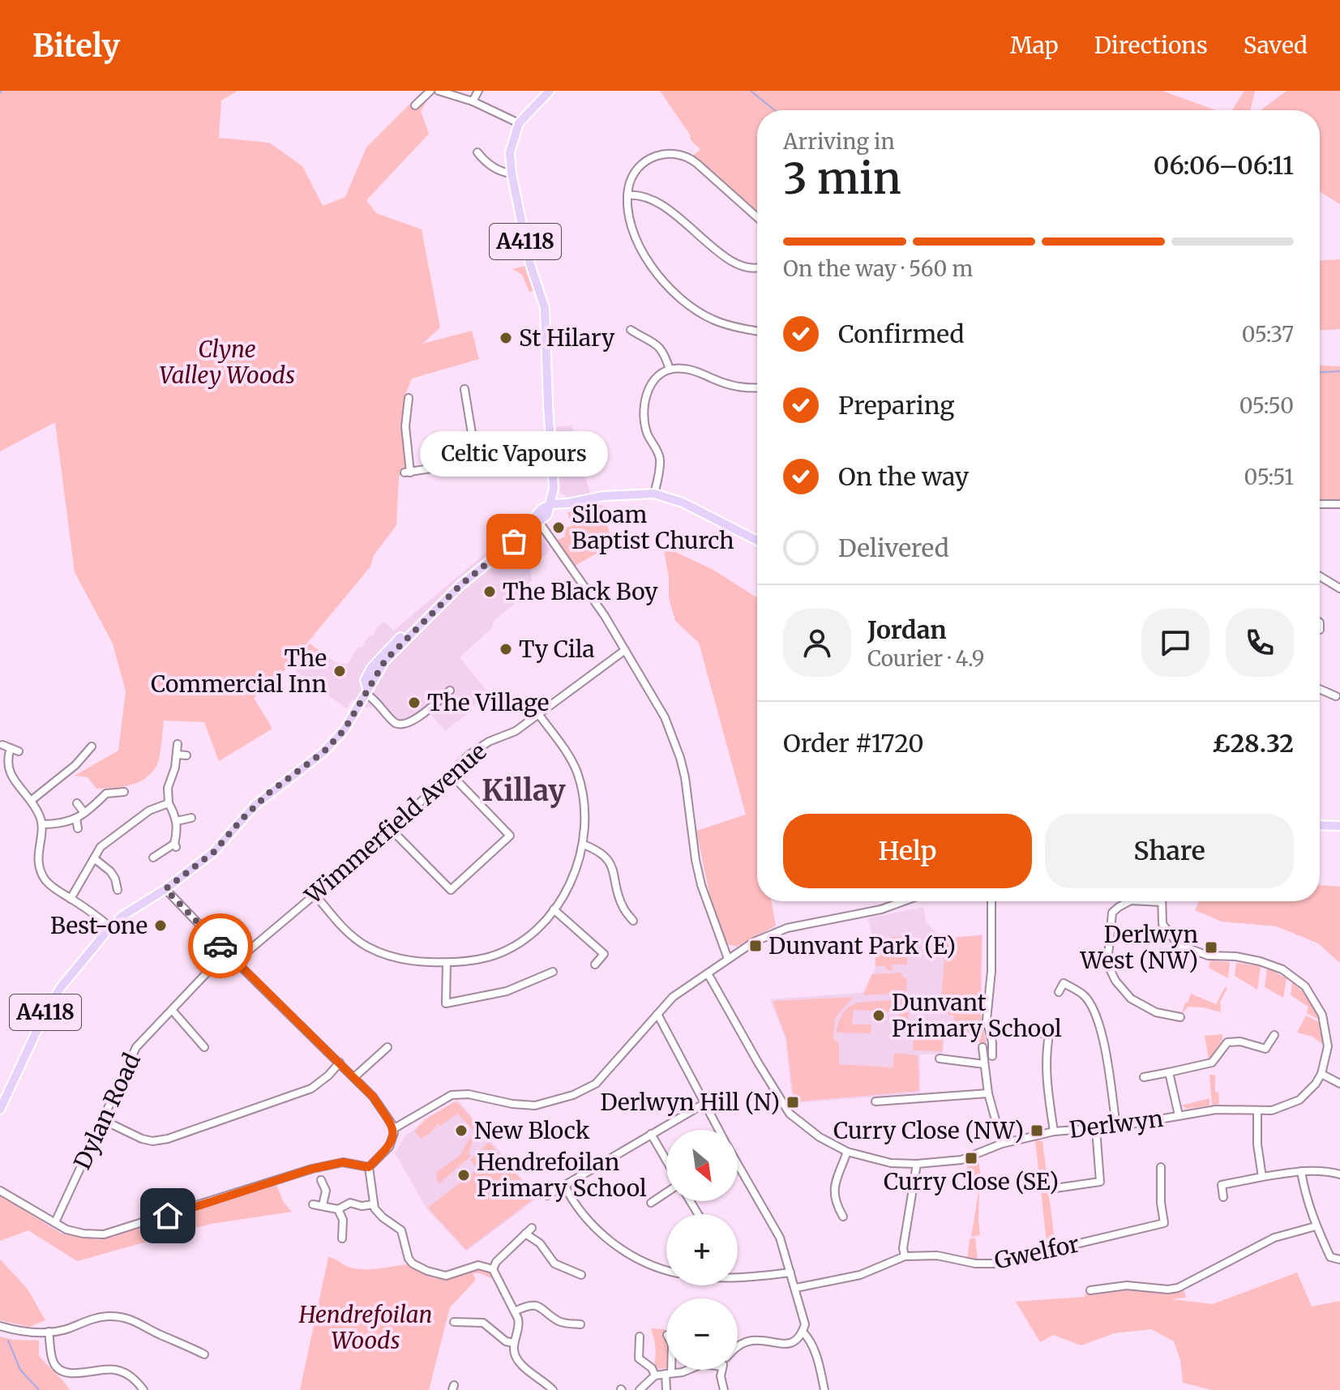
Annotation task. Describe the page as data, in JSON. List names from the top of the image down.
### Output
{
  "streets": {
    "main road": ["A4118"],
    "street": [
      "Wimmerfield Avenue",
      "Dylan Road",
      "Derlwyn",
      "Gwelfor"
    ]
  },
  "districts": ["Killay"],
  "parks": ["Clyne Valley Woods", "Hendrefoilan Woods"],
  "places": {
    "other": [
      "St Hilary",
      "Siloam Baptist Church",
      "Celtic Vapours",
      "The Black Boy",
      "Ty Cila",
      "The Commercial Inn",
      "The Village",
      "Best-one",
      "Dunvant Primary School",
      "New Block",
      "Hendrefoilan Primary School"
    ],
    "transit": [
      "Dunvant Park (E)",
      "Derlwyn West (NW)",
      "Derlwyn Hill (N)",
      "Curry Close (NW)",
      "Curry Close (SE)"
    ]
  },
  "north": "bottom right",
  "page": {
    "header": "Bitely",
    "nav": ["Map", "Directions", "Saved"],
    "heading": ["3 min", "Arriving in", "06:06–06:11"],
    "panel": [
      "Jordan",
      "Courier · 4.9",
      "Order #1720",
      "£28.32"
    ],
    "bar": "On the way · 560 m",
    "list": [
      ["Confirmed", "05:37"],
      ["Preparing", "05:50"],
      ["On the way", "05:51"],
      "Delivered"
    ],
    "bubble": "Celtic Vapours",
    "buttons": ["Help", "Share"],
    "map_buttons": ["+", "−"]
  }
}
